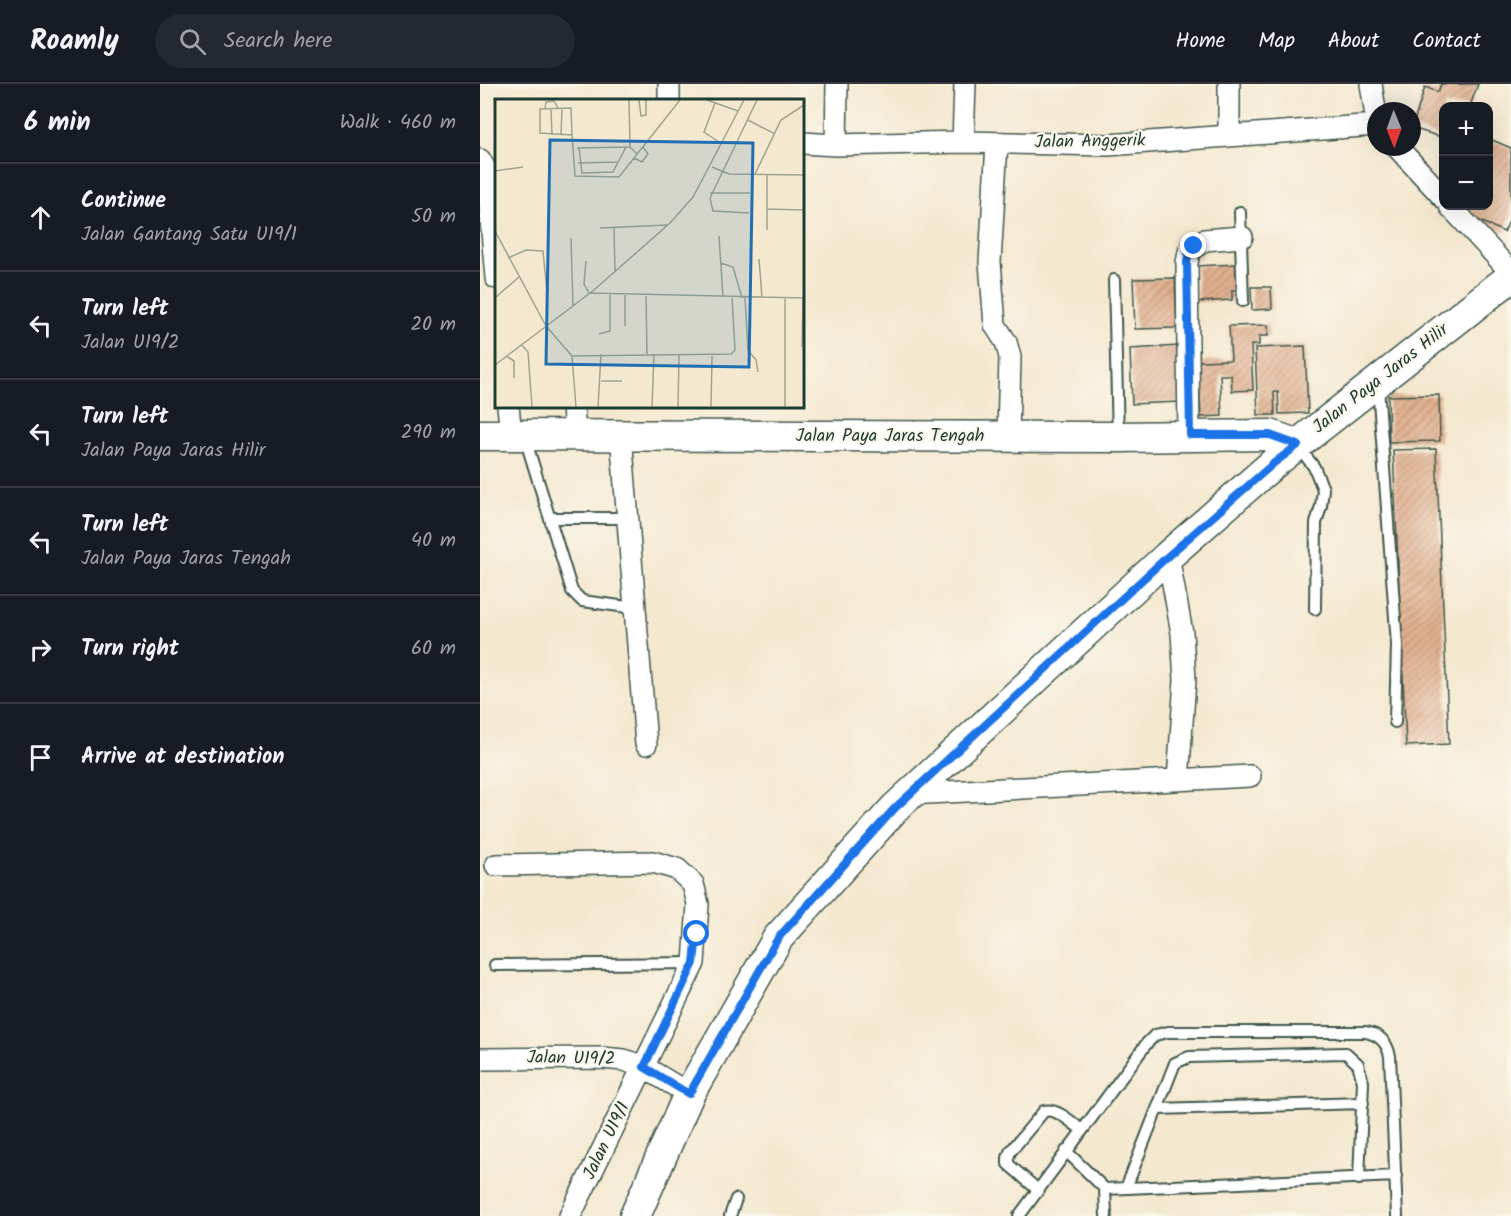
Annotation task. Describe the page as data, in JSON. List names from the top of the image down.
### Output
{
  "streets": {
    "street": [
      "Jalan Anggerik",
      "Jalan Paya Jaras Hilir",
      "Jalan Paya Jaras Tengah",
      "Jalan U19/2",
      "Jalan U19/1"
    ]
  },
  "crossings": [
    ["Jalan Paya Jaras Hilir", "Jalan Paya Jaras Tengah"],
    ["Jalan Paya Jaras Hilir", "Jalan U19/2"],
    ["Jalan U19/2", "Jalan U19/1"]
  ],
  "north": "bottom",
  "page": {
    "header": "Roamly",
    "search": "Search here",
    "nav": [
      "Home",
      "Map",
      "About",
      "Contact"
    ],
    "heading": ["6 min", "Walk · 460 m"],
    "map_buttons": ["+", "−"],
    "list": [
      ["Continue", "Jalan Gantang Satu U19/1", "50 m"],
      ["Turn left", "Jalan U19/2", "20 m"],
      ["Turn left", "Jalan Paya Jaras Hilir", "290 m"],
      ["Turn left", "Jalan Paya Jaras Tengah", "40 m"],
      ["Turn right", "60 m"],
      "Arrive at destination"
    ]
  }
}
